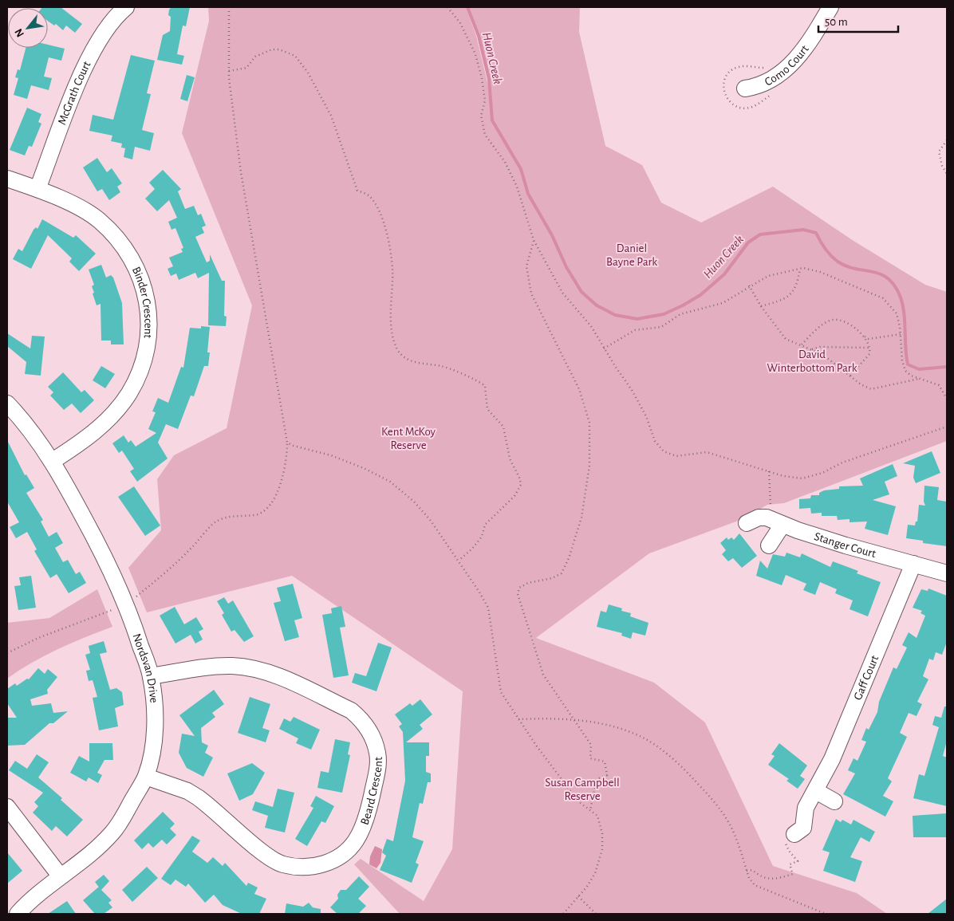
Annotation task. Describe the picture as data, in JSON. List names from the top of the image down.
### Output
{
  "streets": {
    "street": [
      "Como Court",
      "McGrath Court",
      "Binder Crescent",
      "Stanger Court",
      "Nordsvan Drive",
      "Gaff Court",
      "Beard Crescent"
    ]
  },
  "crossings": [
    ["McGrath Court", "Binder Crescent"],
    ["Binder Crescent", "Nordsvan Drive"],
    ["Stanger Court", "Gaff Court"],
    ["Nordsvan Drive", "Beard Crescent"]
  ],
  "water": ["Huon Creek"],
  "parks": [
    "Daniel Bayne Park",
    "David Winterbottom Park",
    "Kent McKoy Reserve",
    "Susan Campbell Reserve"
  ],
  "scale_bar": "50 m",
  "north": "bottom left"
}
